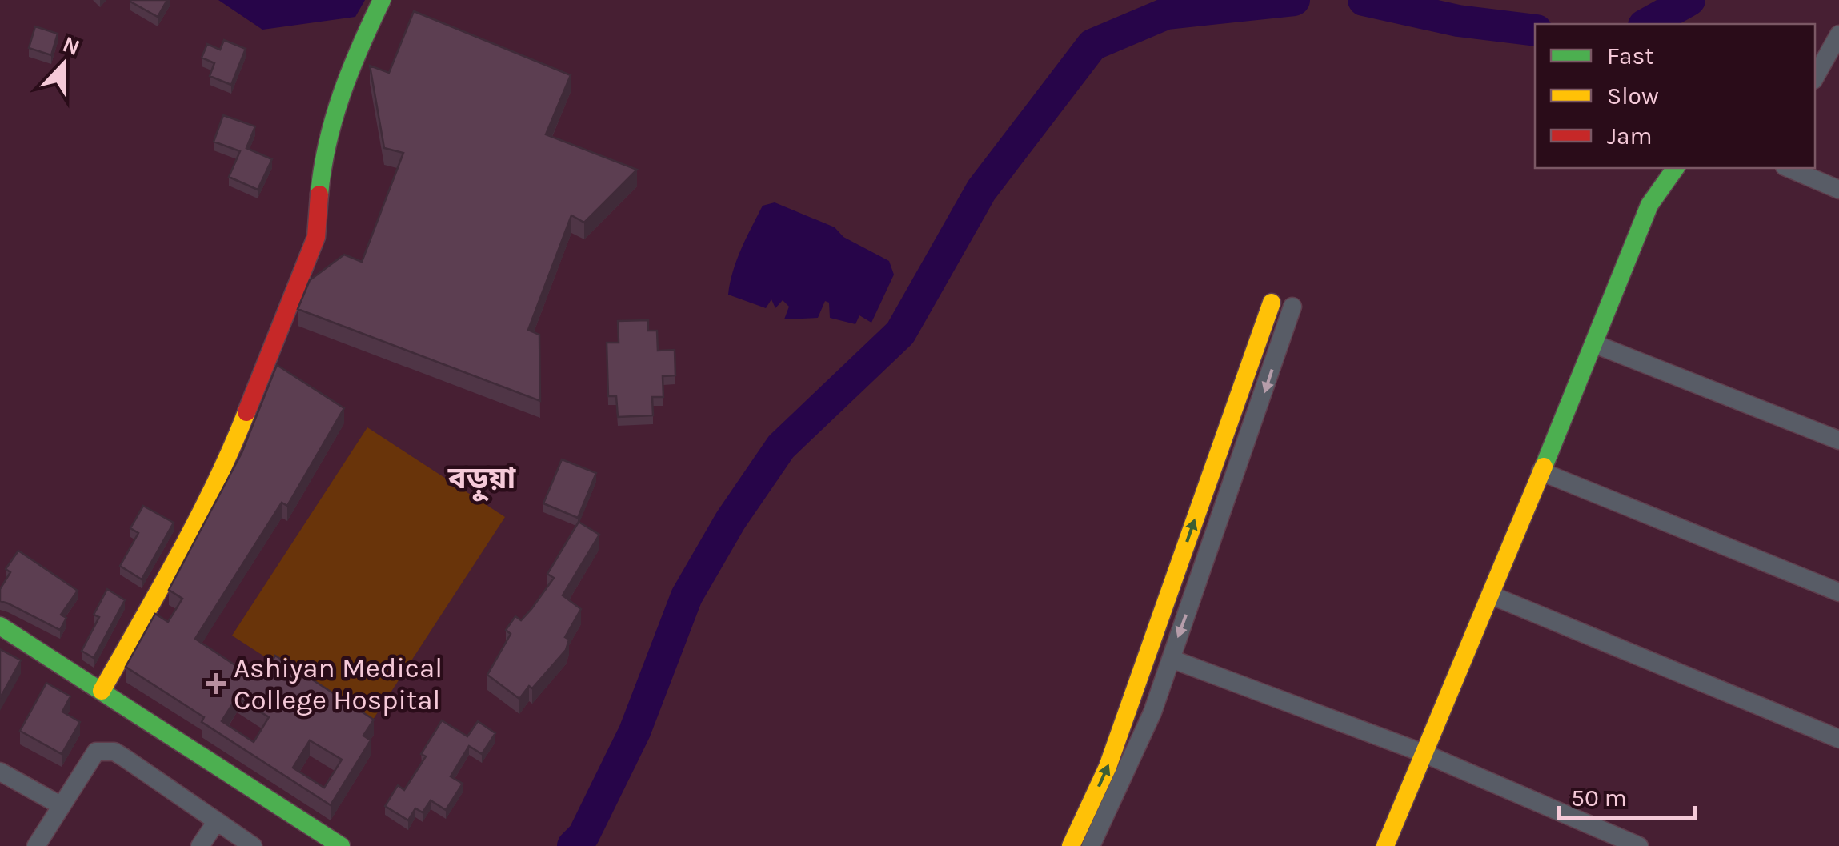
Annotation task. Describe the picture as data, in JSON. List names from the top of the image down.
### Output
{
  "districts": ["বড়ুয়া"],
  "places": {
    "health": ["Ashiyan Medical College Hospital"]
  },
  "legend": ["Fast", "Slow", "Jam"],
  "scale_bar": "50 m",
  "north": "top"
}
